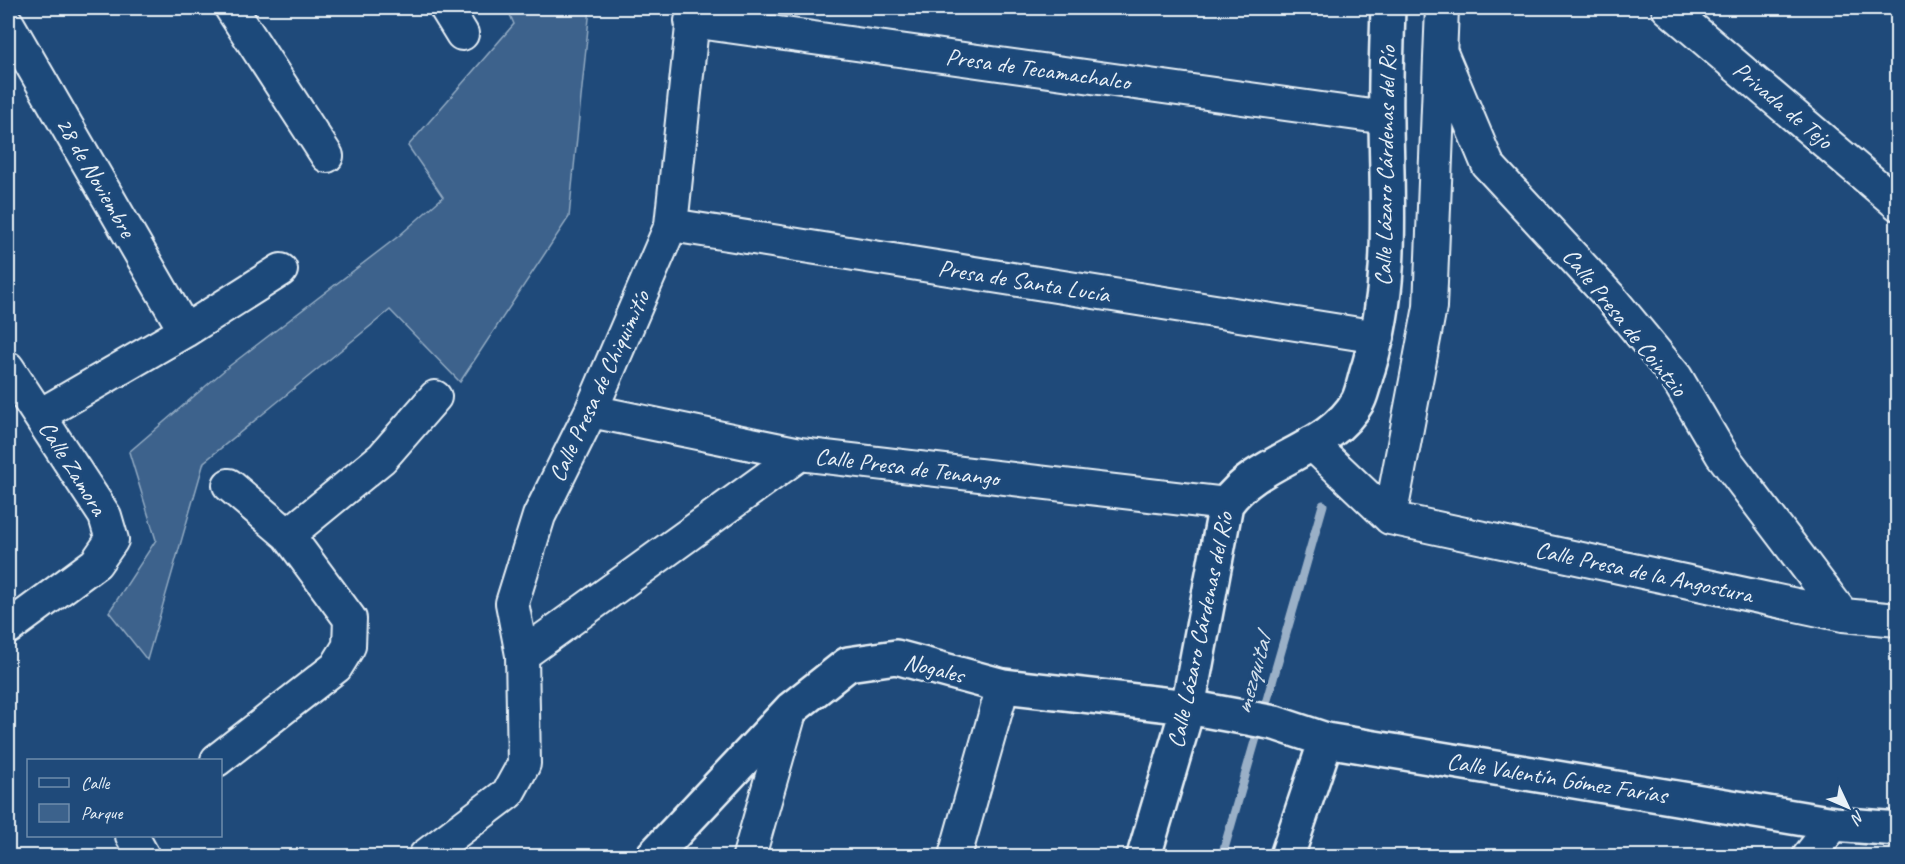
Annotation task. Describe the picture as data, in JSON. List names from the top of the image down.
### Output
{
  "streets": {
    "street": [
      "Presa de Tecamachalco",
      "Privada de Tejo",
      "Calle Lázaro Cárdenas del Río",
      "28 de Noviembre",
      "Presa de Santa Lucía",
      "Calle Presa de Cointzio",
      "Calle Presa de Chiquimitío",
      "Calle Presa de Tenango",
      "Calle Zamora",
      "Calle Presa de la Angostura",
      "Nogales",
      "Calle Valentín Gómez Farías"
    ]
  },
  "crossings": [
    ["Presa de Tecamachalco", "Calle Lázaro Cárdenas del Río"],
    ["Presa de Tecamachalco", "Calle Presa de Chiquimitío"],
    ["Calle Lázaro Cárdenas del Río", "Presa de Santa Lucía"],
    ["Calle Lázaro Cárdenas del Río", "Calle Presa de Tenango"],
    ["Calle Lázaro Cárdenas del Río", "Nogales"],
    ["Calle Lázaro Cárdenas del Río", "Calle Valentín Gómez Farías"],
    ["Presa de Santa Lucía", "Calle Presa de Chiquimitío"],
    ["Calle Presa de Cointzio", "Calle Presa de la Angostura"],
    ["Calle Presa de Chiquimitío", "Calle Presa de Tenango"],
    ["Nogales", "Calle Valentín Gómez Farías"]
  ],
  "water": ["mezquital"],
  "legend": ["Calle", "Parque"],
  "north": "bottom right"
}
